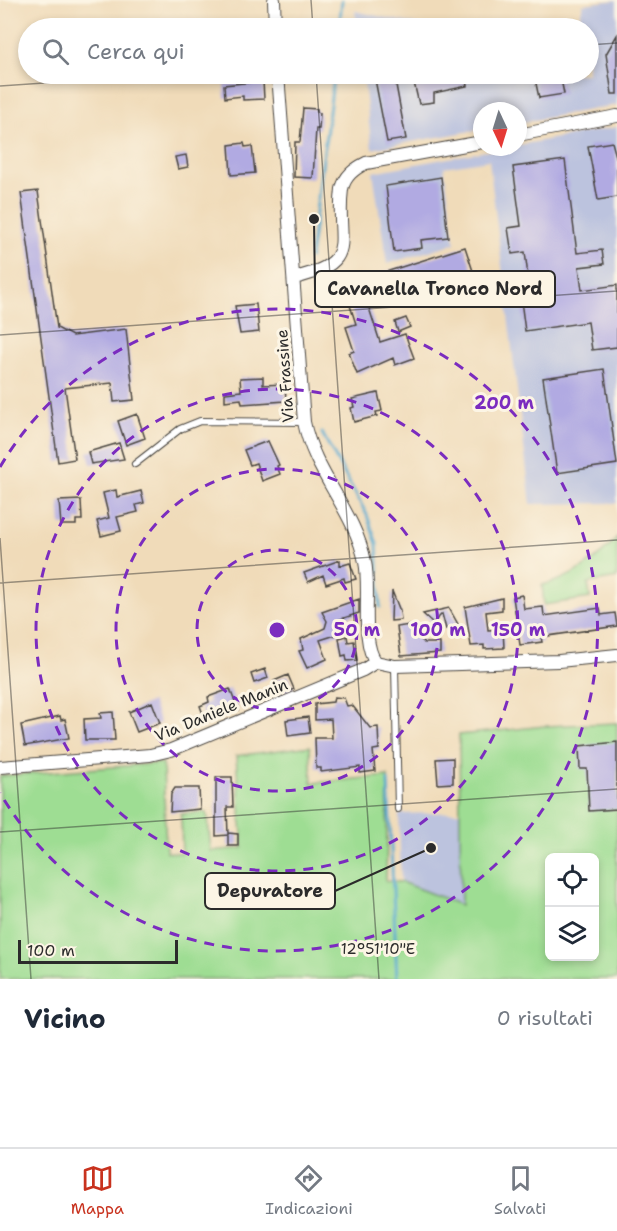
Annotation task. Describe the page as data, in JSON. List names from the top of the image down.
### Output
{
  "streets": {
    "street": ["Via Frassine", "Via Daniele Manin"]
  },
  "crossings": [
    ["Via Frassine", "Via Daniele Manin"]
  ],
  "places": ["Cavanella Tronco Nord", "Depuratore"],
  "scale_bar": "100 m",
  "north": "bottom",
  "page": {
    "search": "Cerca qui",
    "scale": "100 m",
    "heading": ["Vicino", "0 risultati"],
    "nav": ["Mappa", "Indicazioni", "Salvati"]
  },
  "coordinates": ["12°51'10\"E"],
  "rings": [
    "200 m",
    "50 m",
    "100 m",
    "150 m"
  ]
}
